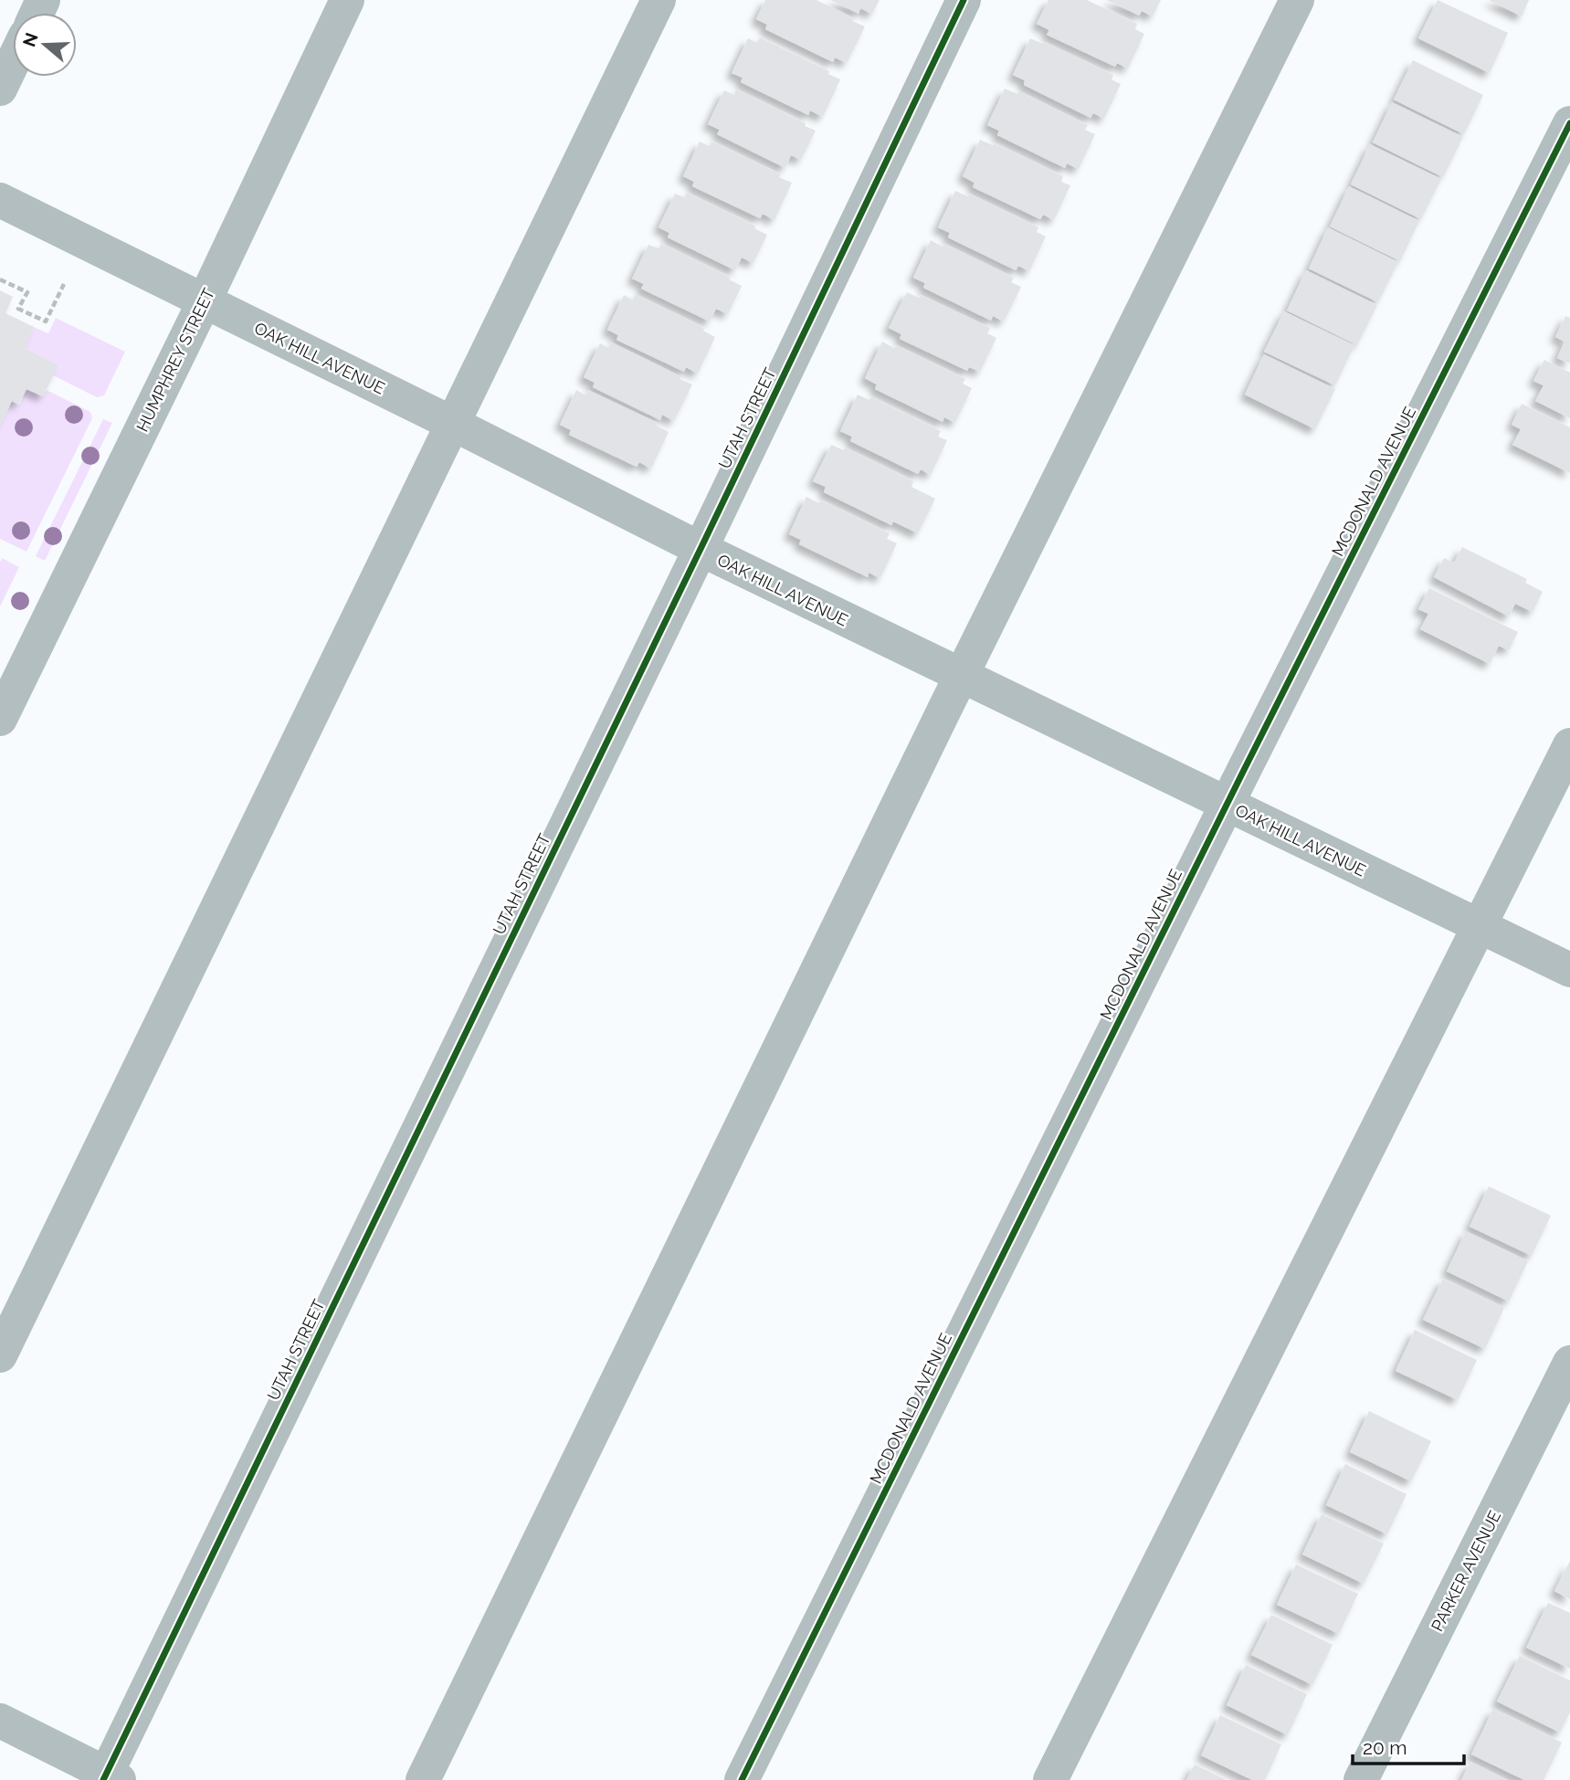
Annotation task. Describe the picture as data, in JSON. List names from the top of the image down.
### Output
{
  "streets": {
    "street": [
      "OAK HILL AVENUE",
      "HUMPHREY STREET",
      "UTAH STREET",
      "MCDONALD AVENUE",
      "PARKER AVENUE"
    ]
  },
  "crossings": [
    ["OAK HILL AVENUE", "HUMPHREY STREET"],
    ["OAK HILL AVENUE", "UTAH STREET"],
    ["OAK HILL AVENUE", "MCDONALD AVENUE"]
  ],
  "scale_bar": "20 m",
  "north": "left"
}
